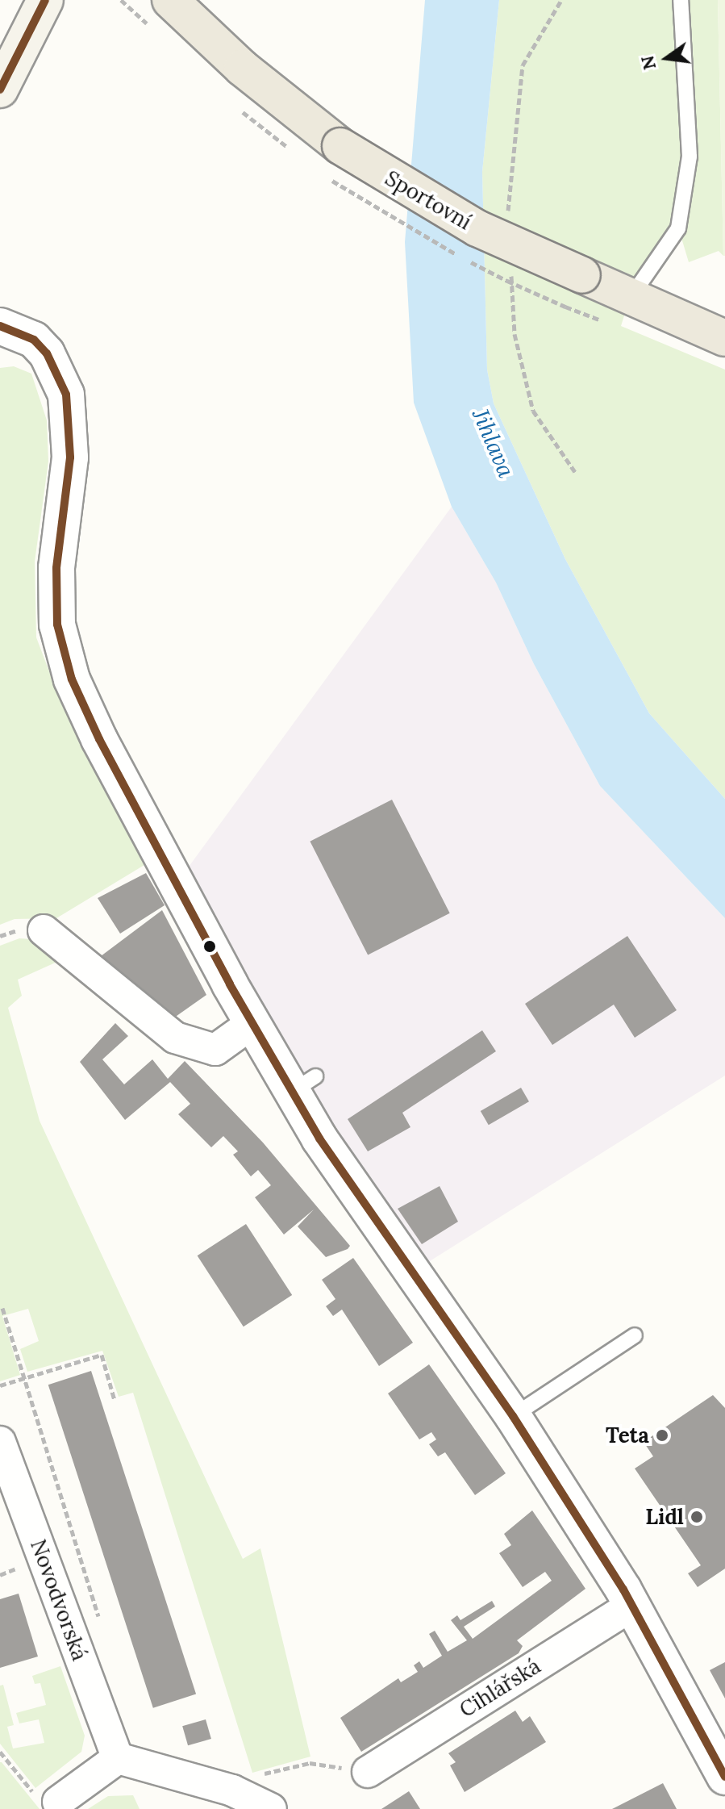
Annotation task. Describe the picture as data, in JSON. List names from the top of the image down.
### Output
{
  "streets": {
    "main road": ["Sportovní"],
    "street": ["Novodvorská", "Cihlářská"]
  },
  "water": ["Jihlava"],
  "places": ["Teta", "Lidl"],
  "north": "left"
}
